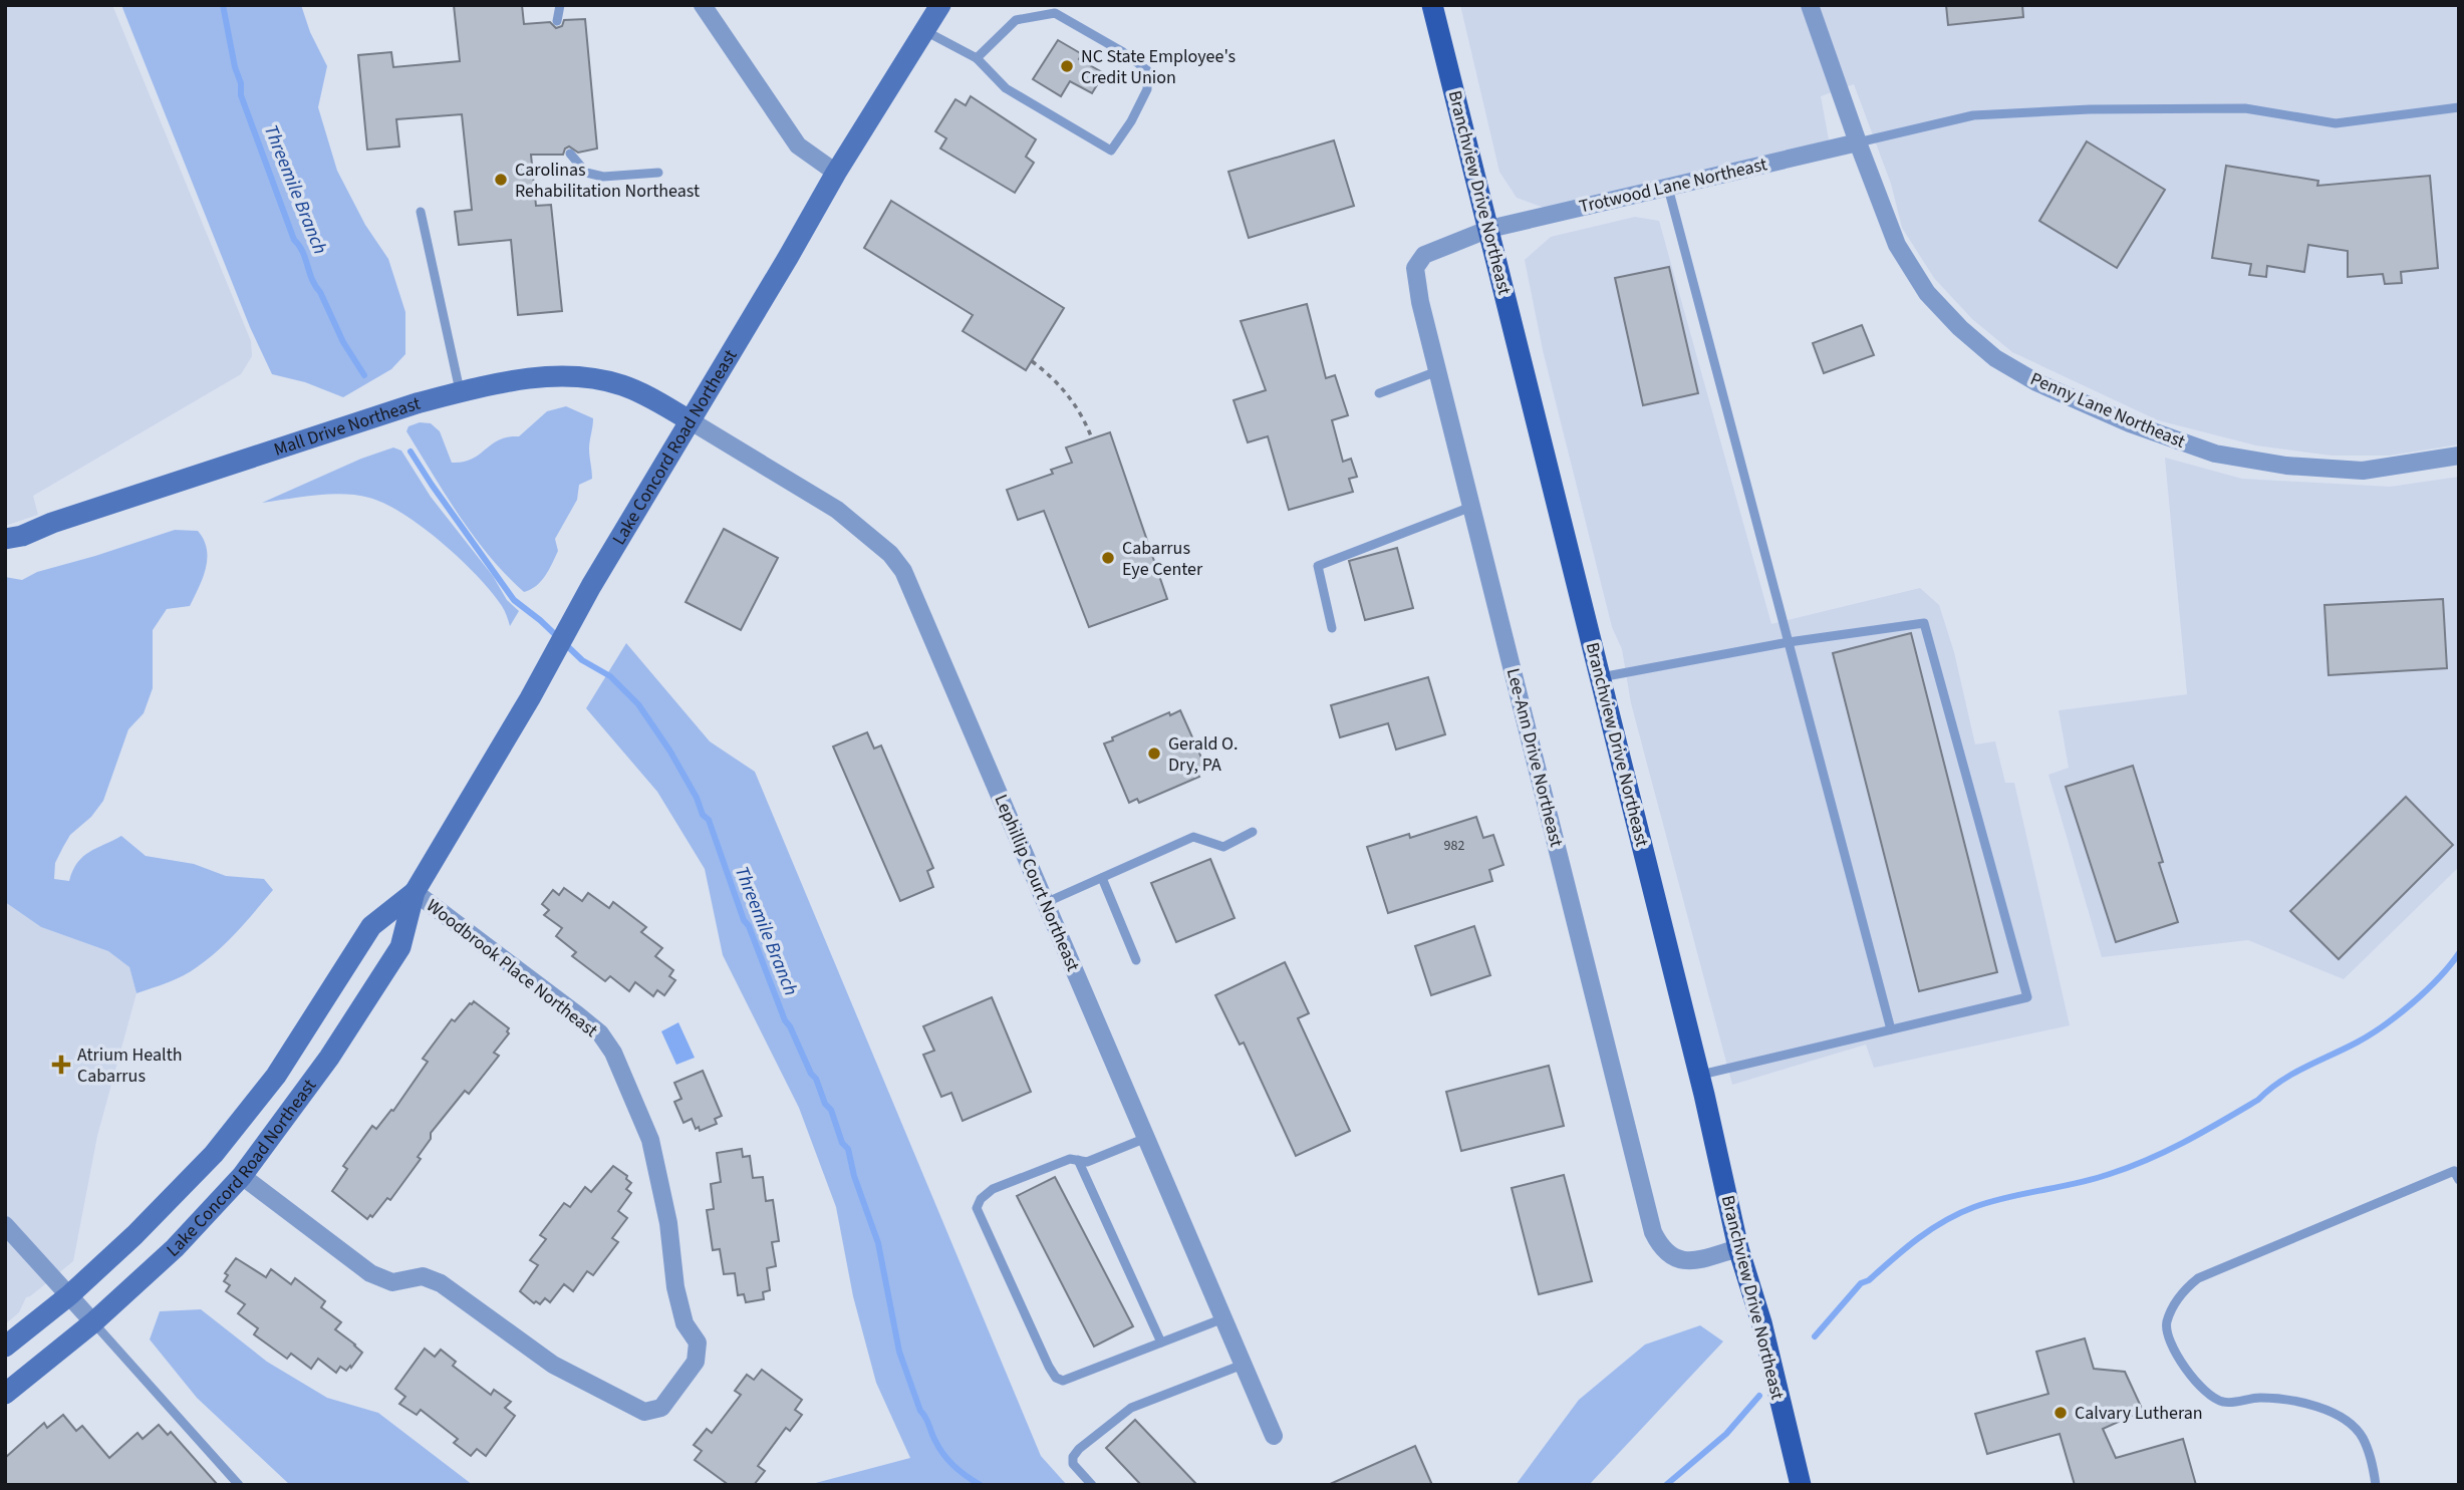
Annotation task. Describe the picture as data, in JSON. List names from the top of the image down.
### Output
{
  "streets": {
    "main road": ["Branchview Drive Northeast", "Mall Drive Northeast", "Lake Concord Road Northeast"],
    "street": [
      "Trotwood Lane Northeast",
      "Penny Lane Northeast",
      "Lee-Ann Drive Northeast",
      "Lephillip Court Northeast",
      "Woodbrook Place Northeast"
    ]
  },
  "crossings": [
    ["Trotwood Lane Northeast", "Branchview Drive Northeast"],
    ["Trotwood Lane Northeast", "Penny Lane Northeast"],
    ["Trotwood Lane Northeast", "Lee-Ann Drive Northeast"],
    ["Branchview Drive Northeast", "Lee-Ann Drive Northeast"],
    ["Mall Drive Northeast", "Lake Concord Road Northeast"],
    ["Mall Drive Northeast", "Lephillip Court Northeast"],
    ["Lake Concord Road Northeast", "Lephillip Court Northeast"],
    ["Lake Concord Road Northeast", "Woodbrook Place Northeast"]
  ],
  "water": ["Threemile Branch"],
  "places": {
    "other": [
      "NC State Employee's Credit Union",
      "Carolinas Rehabilitation Northeast",
      "Cabarrus Eye Center",
      "Gerald O. Dry, PA",
      "Calvary Lutheran"
    ],
    "health": ["Atrium Health Cabarrus"]
  },
  "house_numbers": ["982"]
}
